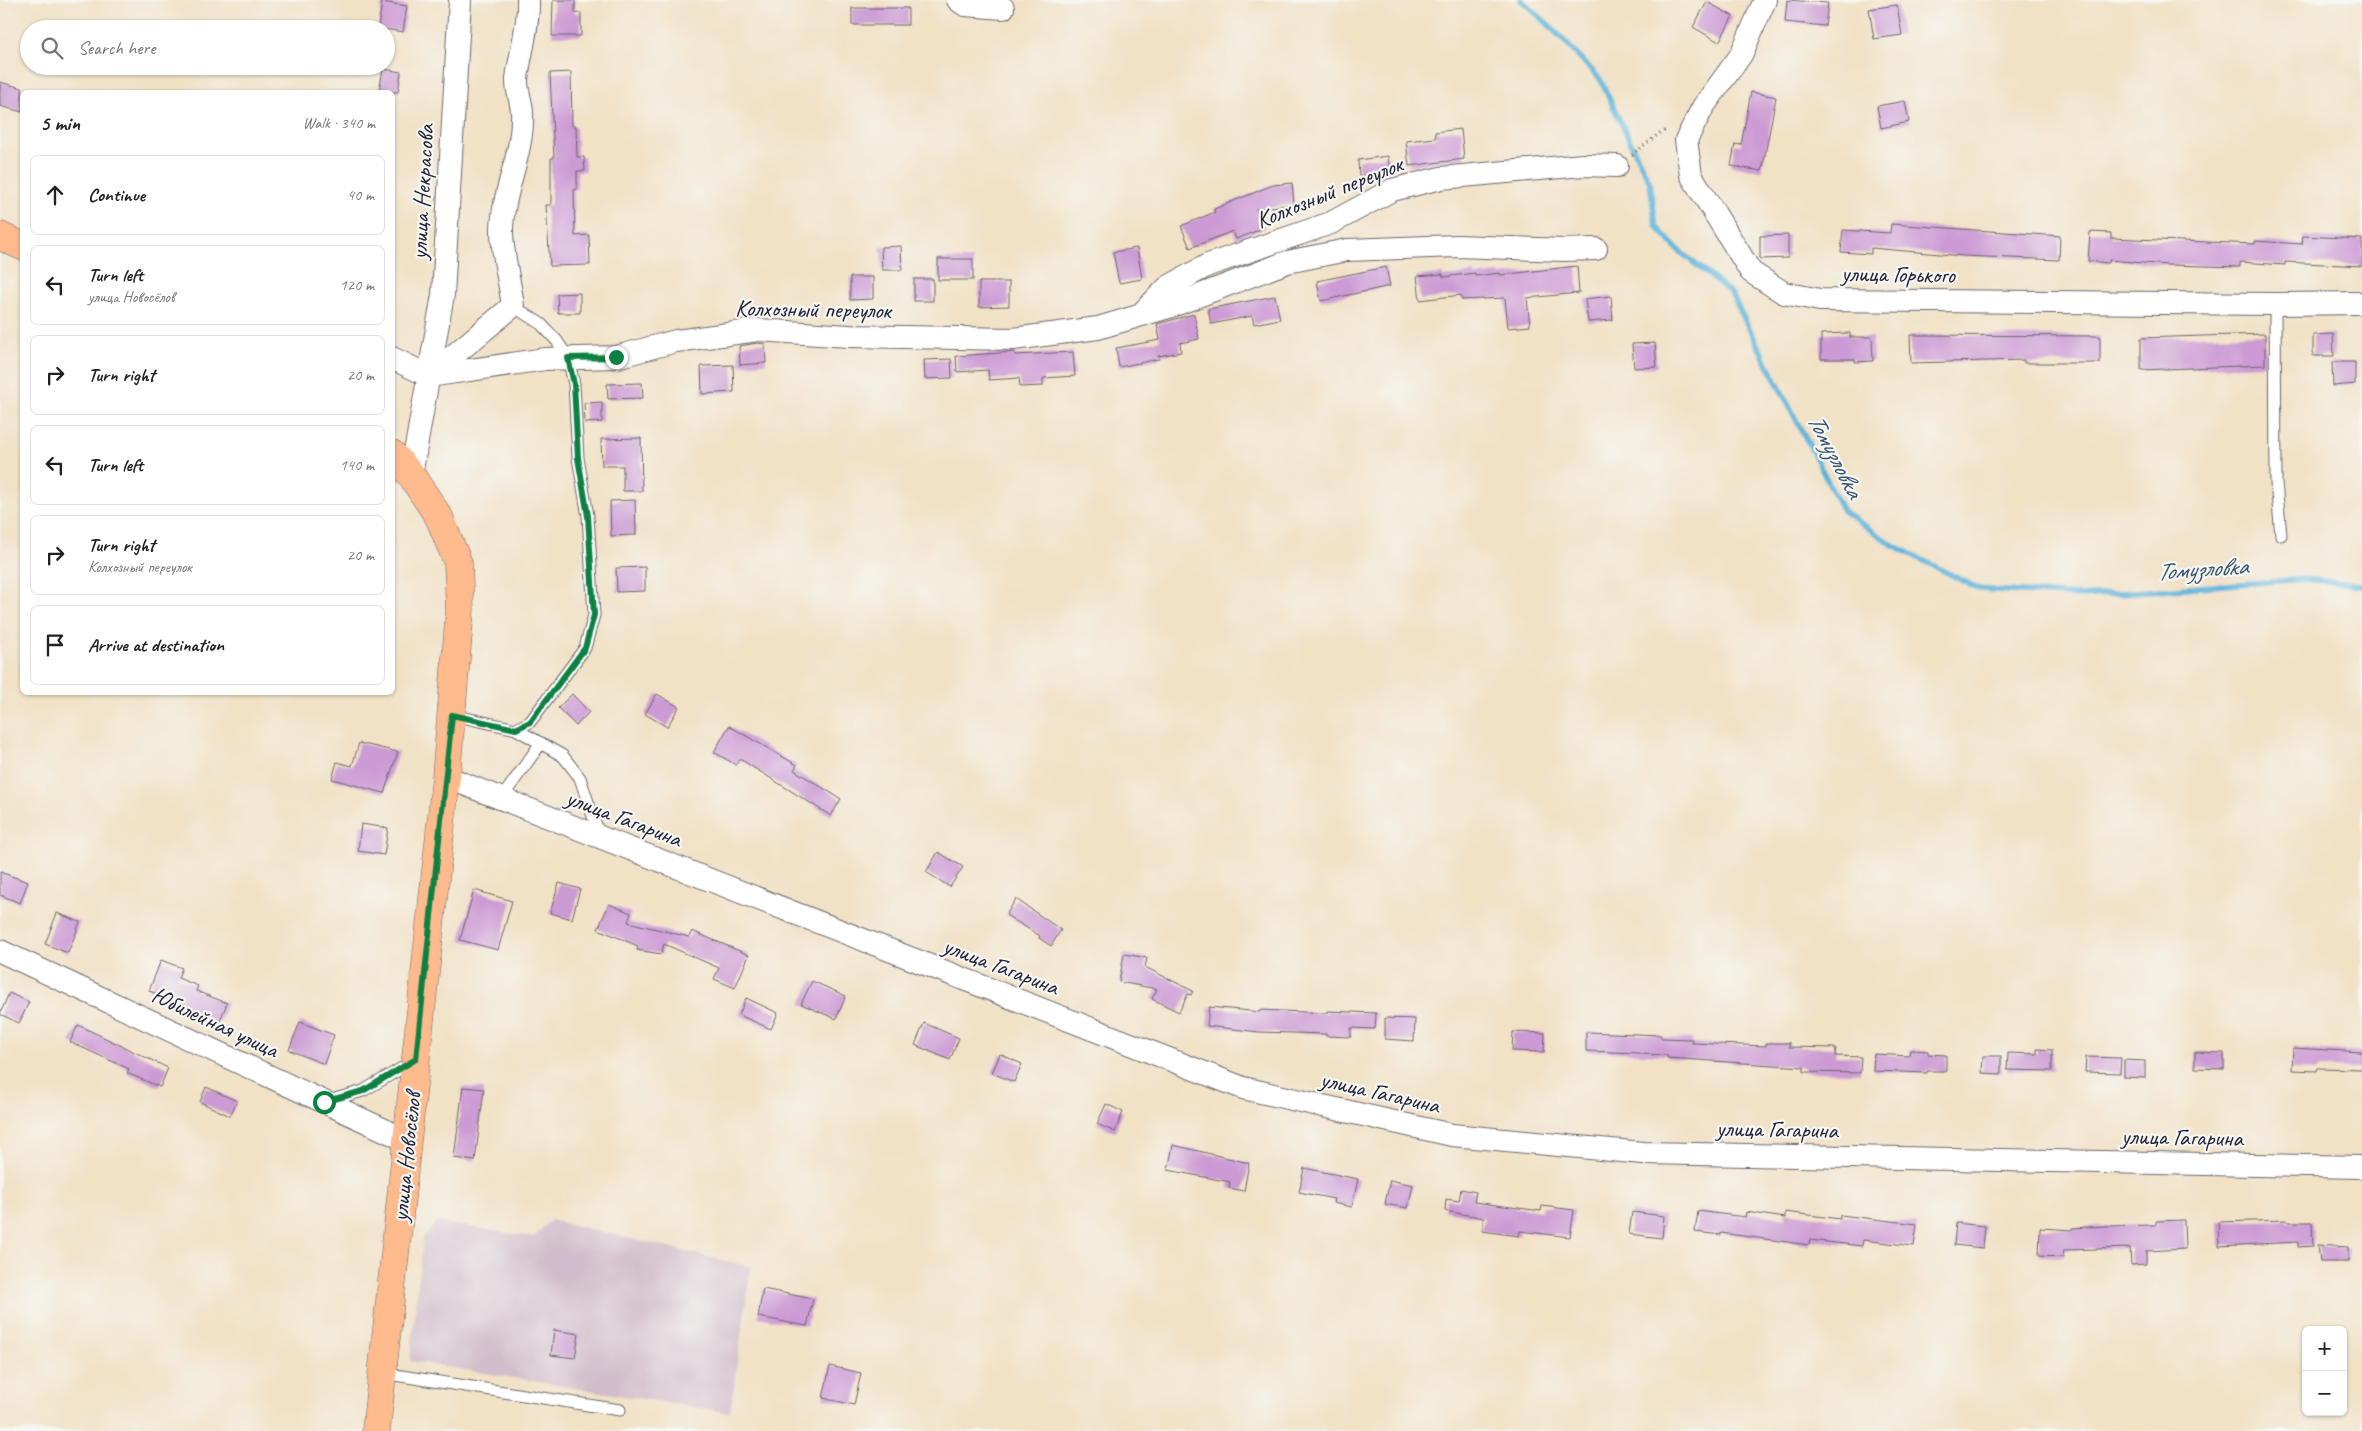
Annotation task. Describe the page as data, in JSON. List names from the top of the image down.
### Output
{
  "streets": {
    "main road": ["улица Новосёлов"],
    "street": [
      "улица Некрасова",
      "Колхозный переулок",
      "улица Горького",
      "улица Гагарина",
      "Юбилейная улица"
    ]
  },
  "crossings": [
    ["улица Некрасова", "Колхозный переулок"],
    ["улица Некрасова", "улица Новосёлов"],
    ["улица Гагарина", "улица Новосёлов"],
    ["Юбилейная улица", "улица Новосёлов"]
  ],
  "water": ["Томузловка"],
  "page": {
    "search": "Search here",
    "heading": ["5 min", "Walk · 340 m"],
    "list": [
      ["Continue", "40 m"],
      ["Turn left", "улица Новосёлов", "120 m"],
      ["Turn right", "20 m"],
      ["Turn left", "140 m"],
      ["Turn right", "Колхозный переулок", "20 m"],
      "Arrive at destination"
    ],
    "map_buttons": ["+", "−"]
  }
}
